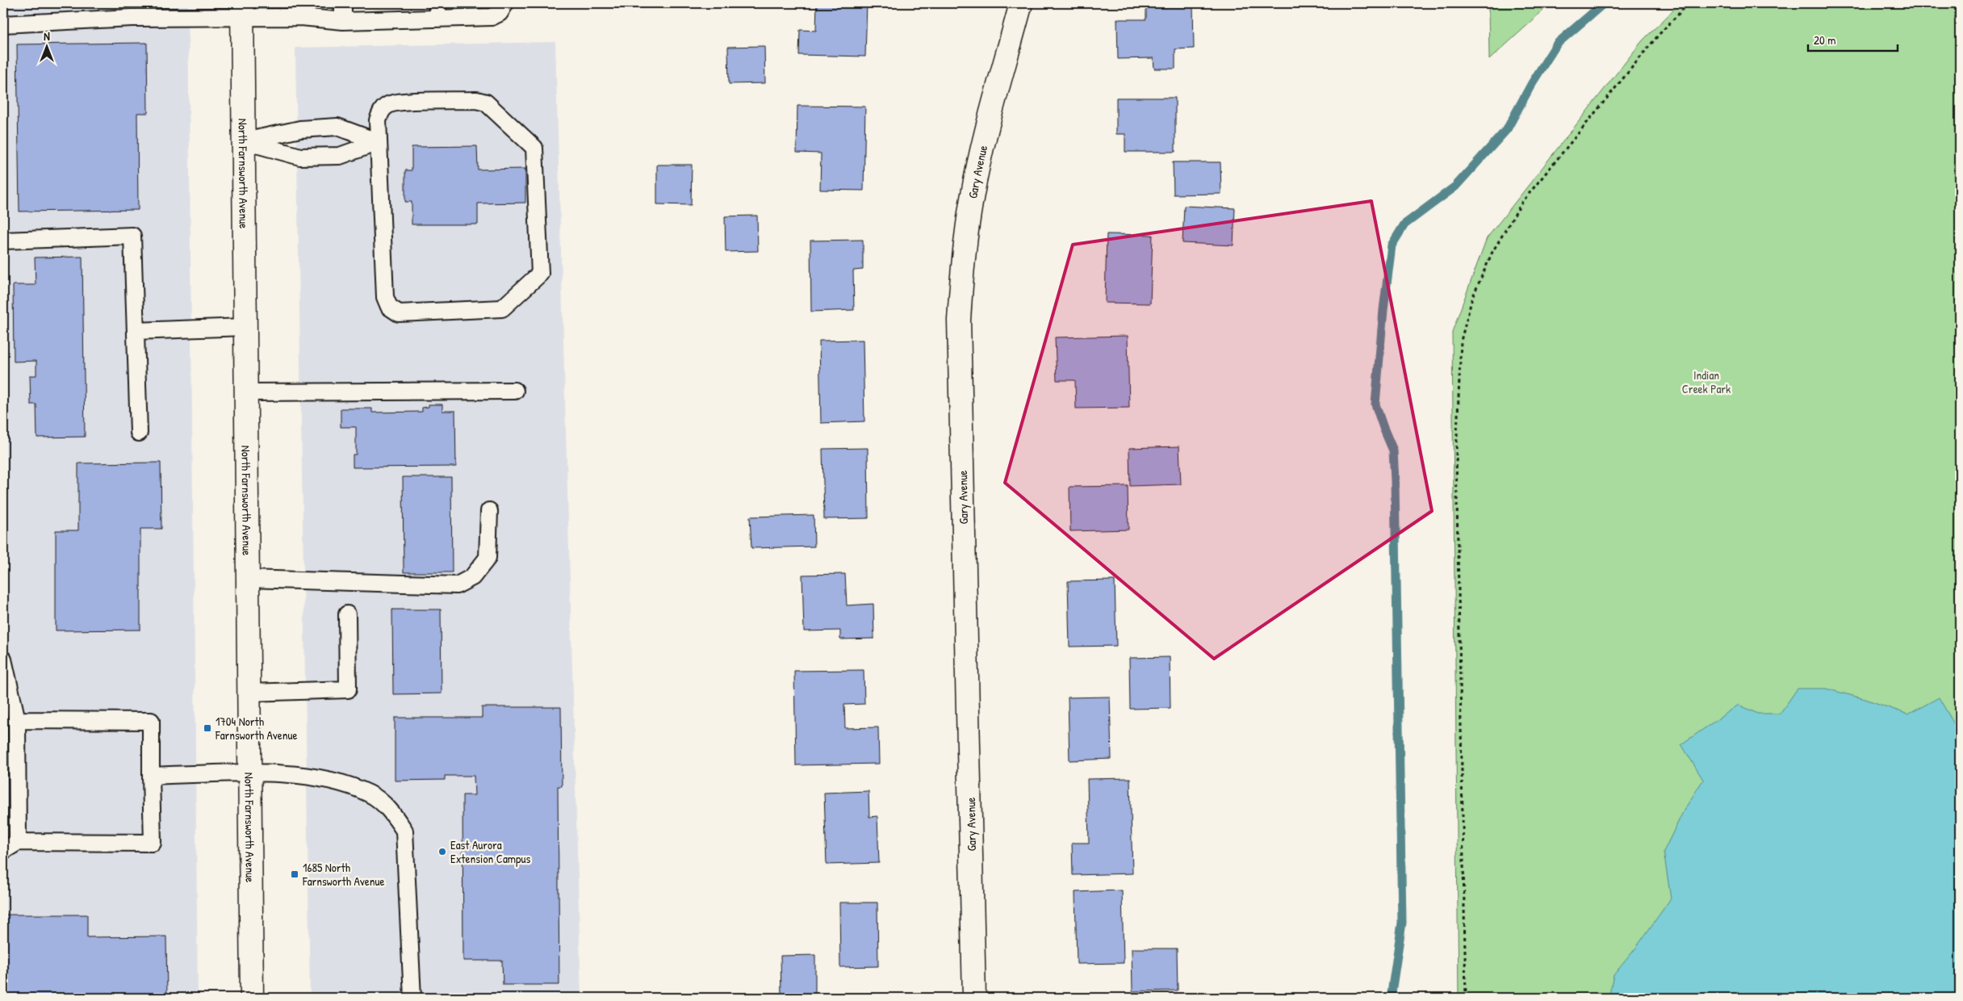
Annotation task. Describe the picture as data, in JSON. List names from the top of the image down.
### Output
{
  "streets": {
    "street": ["Gary Avenue", "North Farnsworth Avenue"]
  },
  "parks": ["Indian Creek Park"],
  "places": {
    "transit": ["1704 North Farnsworth Avenue", "1685 North Farnsworth Avenue"],
    "other": ["East Aurora Extension Campus"]
  },
  "scale_bar": "20 m",
  "north": "top"
}
